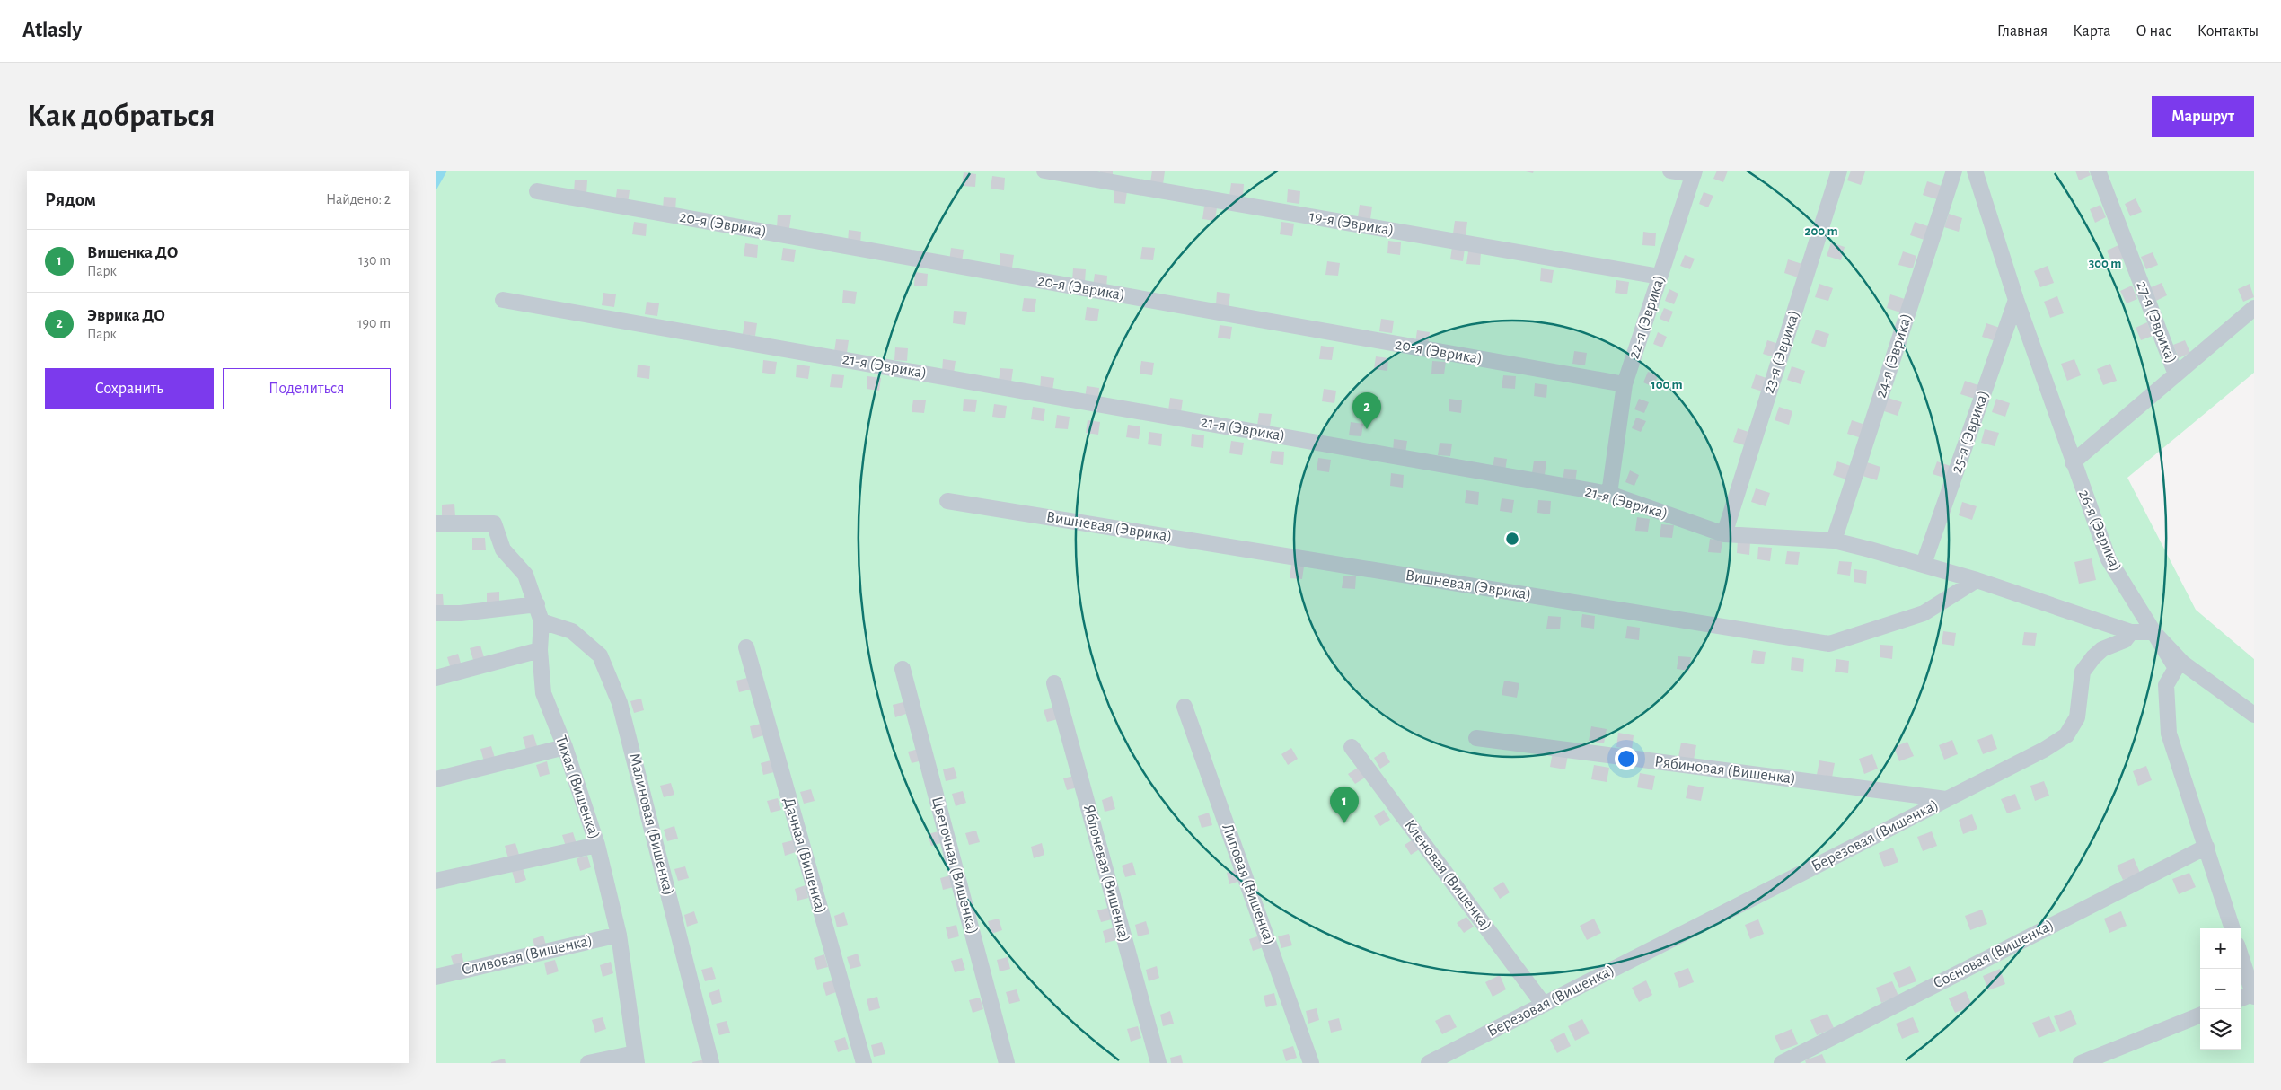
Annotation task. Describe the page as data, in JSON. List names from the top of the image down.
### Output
{
  "streets": {
    "lane": [
      "19-я (Эврика)",
      "20-я (Эврика)",
      "22-я (Эврика)",
      "27-я (Эврика)",
      "23-я (Эврика)",
      "24-я (Эврика)",
      "21-я (Эврика)",
      "25-я (Эврика)",
      "Вишневая (Эврика)",
      "26-я (Эврика)",
      "Рябиновая (Вишенка)",
      "Тихая (Вишенка)",
      "Малиновая (Вишенка)",
      "Березовая (Вишенка)",
      "Дачная (Вишенка)",
      "Цветочная (Вишенка)",
      "Яблоневая (Вишенка)",
      "Кленовая (Вишенка)",
      "Липовая (Вишенка)",
      "Сосновая (Вишенка)",
      "Сливовая (Вишенка)"
    ]
  },
  "crossings": [
    ["19-я (Эврика)", "22-я (Эврика)"],
    ["20-я (Эврика)", "22-я (Эврика)"],
    ["22-я (Эврика)", "21-я (Эврика)"],
    ["23-я (Эврика)", "21-я (Эврика)"],
    ["24-я (Эврика)", "21-я (Эврика)"],
    ["21-я (Эврика)", "25-я (Эврика)"],
    ["21-я (Эврика)", "Вишневая (Эврика)"],
    ["21-я (Эврика)", "Березовая (Вишенка)"],
    ["25-я (Эврика)", "26-я (Эврика)"],
    ["26-я (Эврика)", "Сосновая (Вишенка)"],
    ["Рябиновая (Вишенка)", "Березовая (Вишенка)"],
    ["Тихая (Вишенка)", "Малиновая (Вишенка)"],
    ["Тихая (Вишенка)", "Сливовая (Вишенка)"],
    ["Березовая (Вишенка)", "Кленовая (Вишенка)"]
  ],
  "page": {
    "header": "Atlasly",
    "nav": [
      "Главная",
      "Карта",
      "О нас",
      "Контакты"
    ],
    "buttons": [
      "Маршрут",
      ["Сохранить", "Поделиться"]
    ],
    "title": "Как добраться",
    "heading": ["Рядом", "Найдено: 2"],
    "list": [
      {
        "mark": "1",
        "name": "Вишенка ДО",
        "note": "Парк",
        "value": "130 m"
      },
      {
        "mark": "2",
        "name": "Эврика ДО",
        "note": "Парк",
        "value": "190 m"
      }
    ],
    "pins": ["2", "1"],
    "map_buttons": ["+", "−"]
  },
  "rings": ["200 m", "300 m", "100 m"]
}
